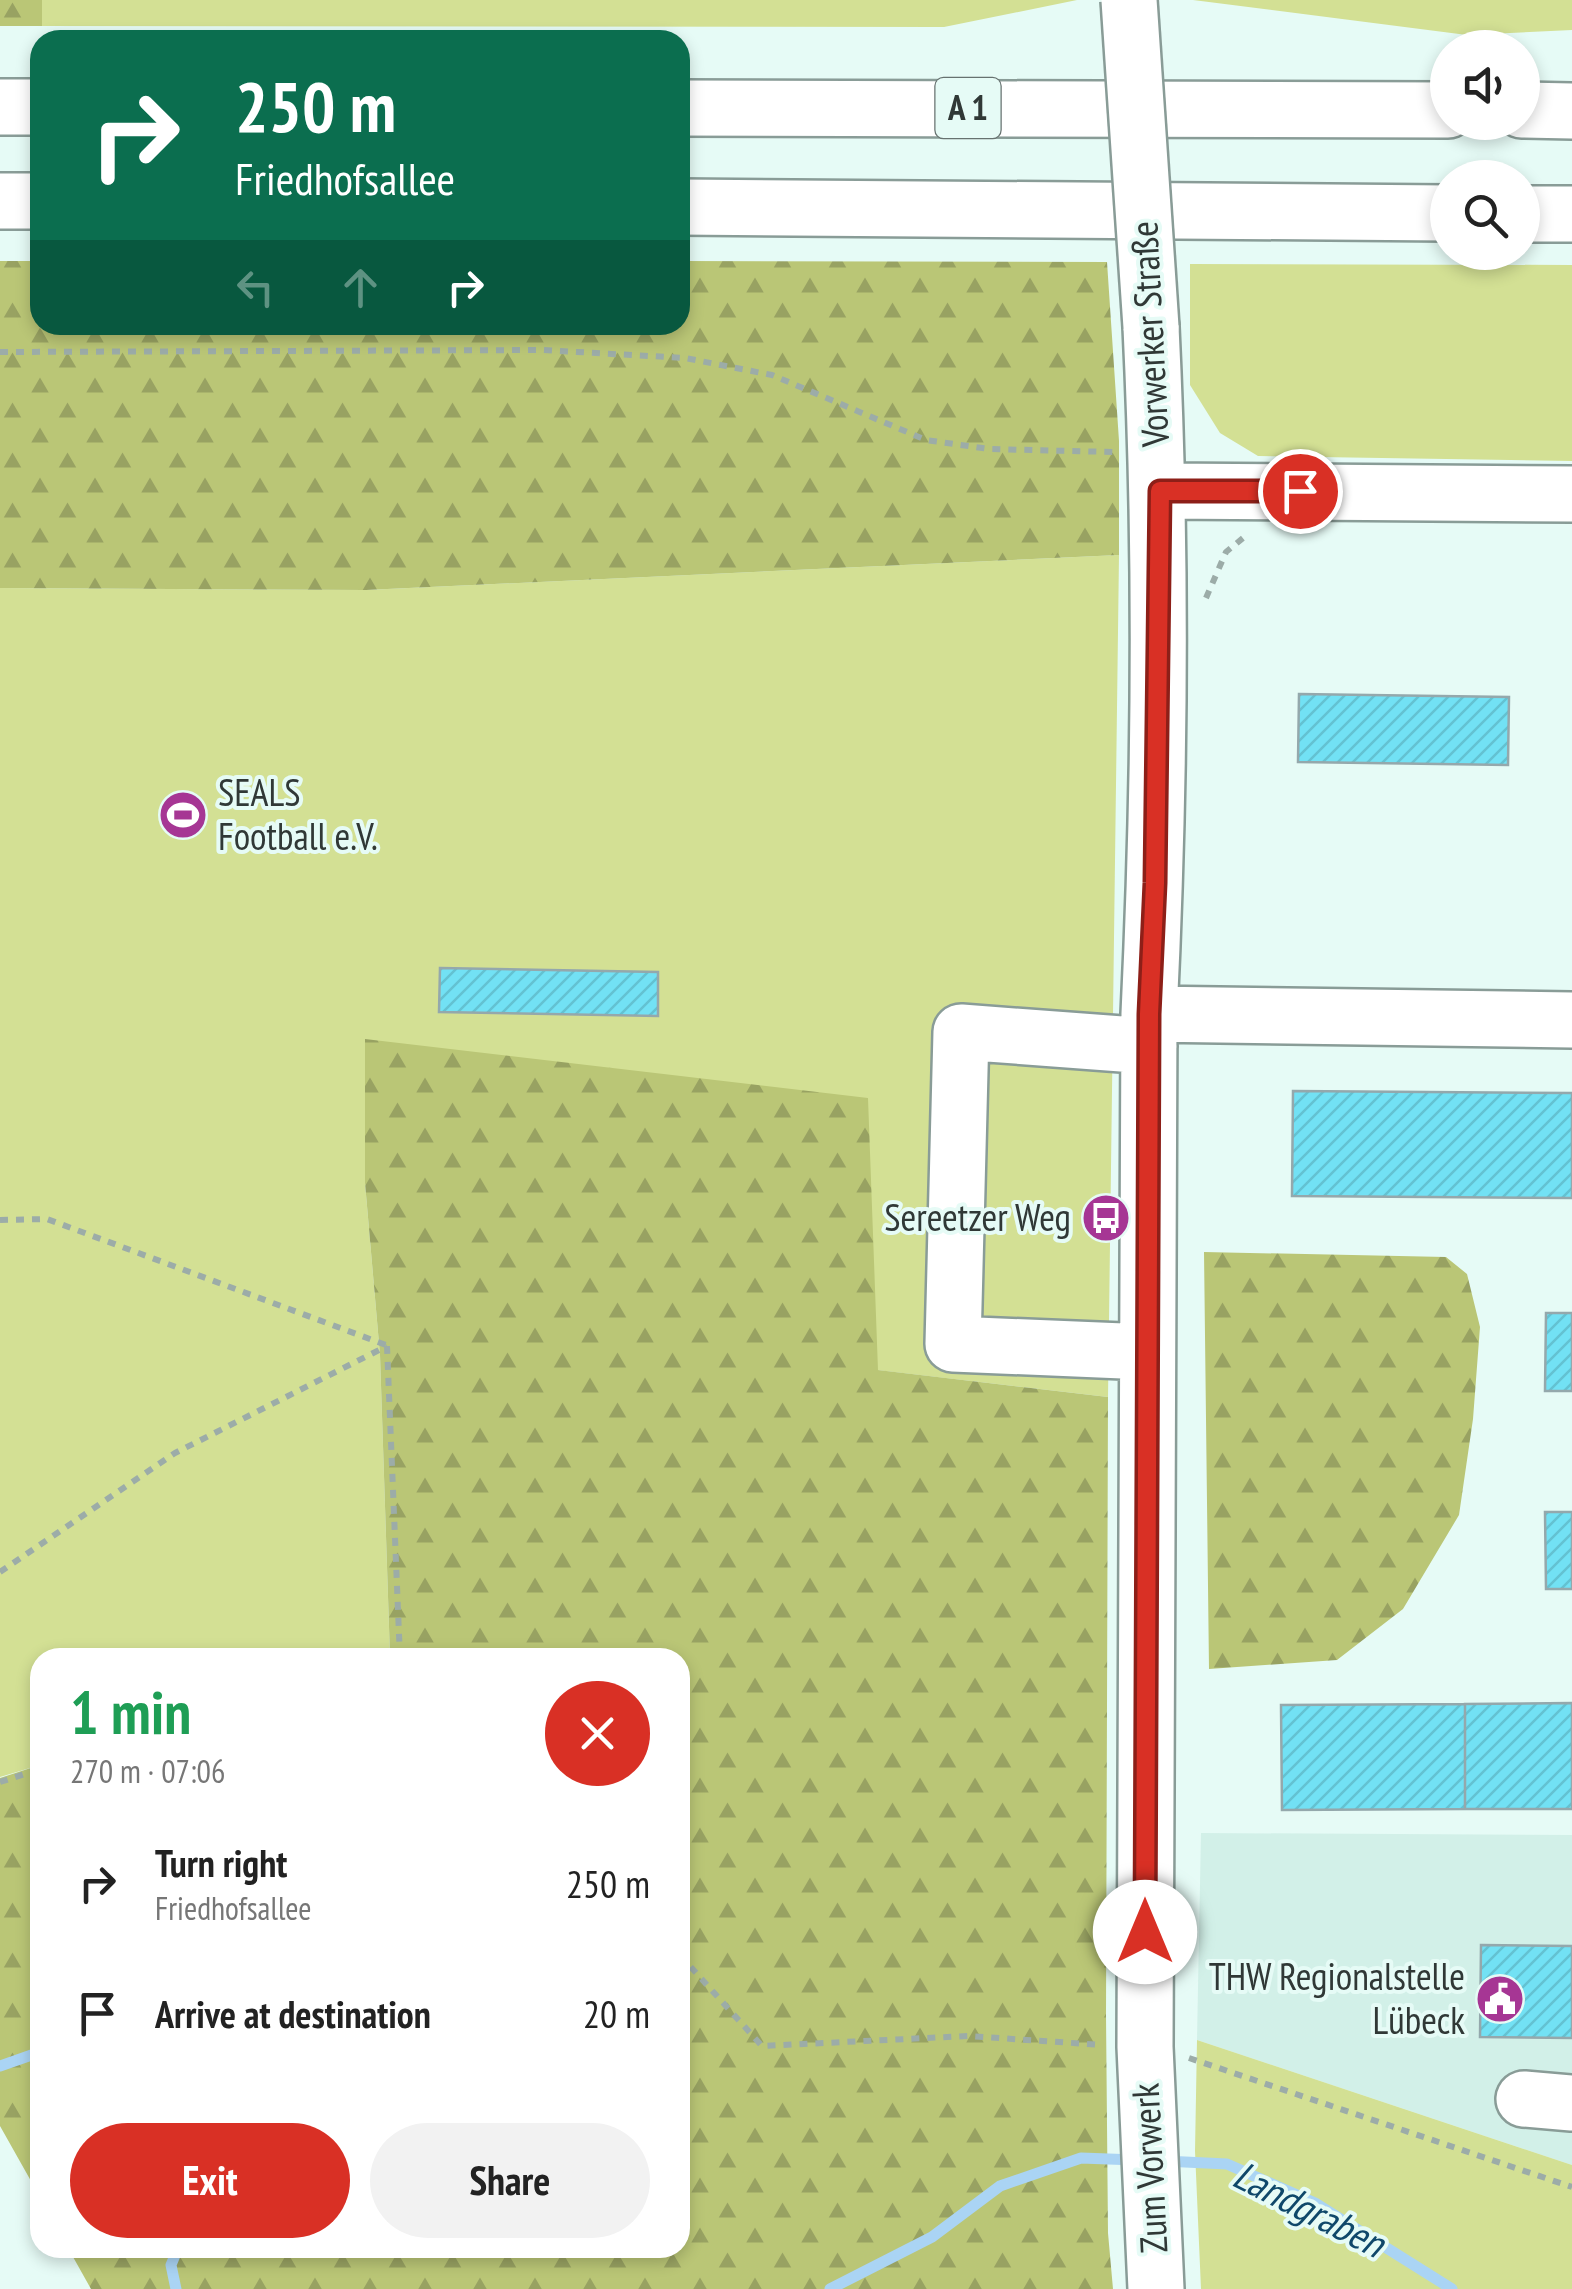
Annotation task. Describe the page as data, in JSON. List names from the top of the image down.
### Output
{
  "streets": {
    "main road": ["A 1", "Vorwerker Straße", "Zum Vorwerk"]
  },
  "crossings": [
    ["Vorwerker Straße", "Zum Vorwerk"]
  ],
  "water": ["Landgraben"],
  "places": {
    "sports": ["SEALS Football e.V."],
    "bus stop": ["Sereetzer Weg"],
    "public building": ["THW Regionalstelle Lübeck"]
  },
  "page": {
    "turn": ["250 m", "Friedhofsallee"],
    "heading": ["1 min", "270 m · 07:06"],
    "list": [
      {
        "name": "Turn right",
        "note": "Friedhofsallee",
        "value": "250 m"
      },
      {
        "name": "Arrive at destination",
        "value": "20 m"
      }
    ],
    "buttons": ["Exit", "Share"]
  }
}
